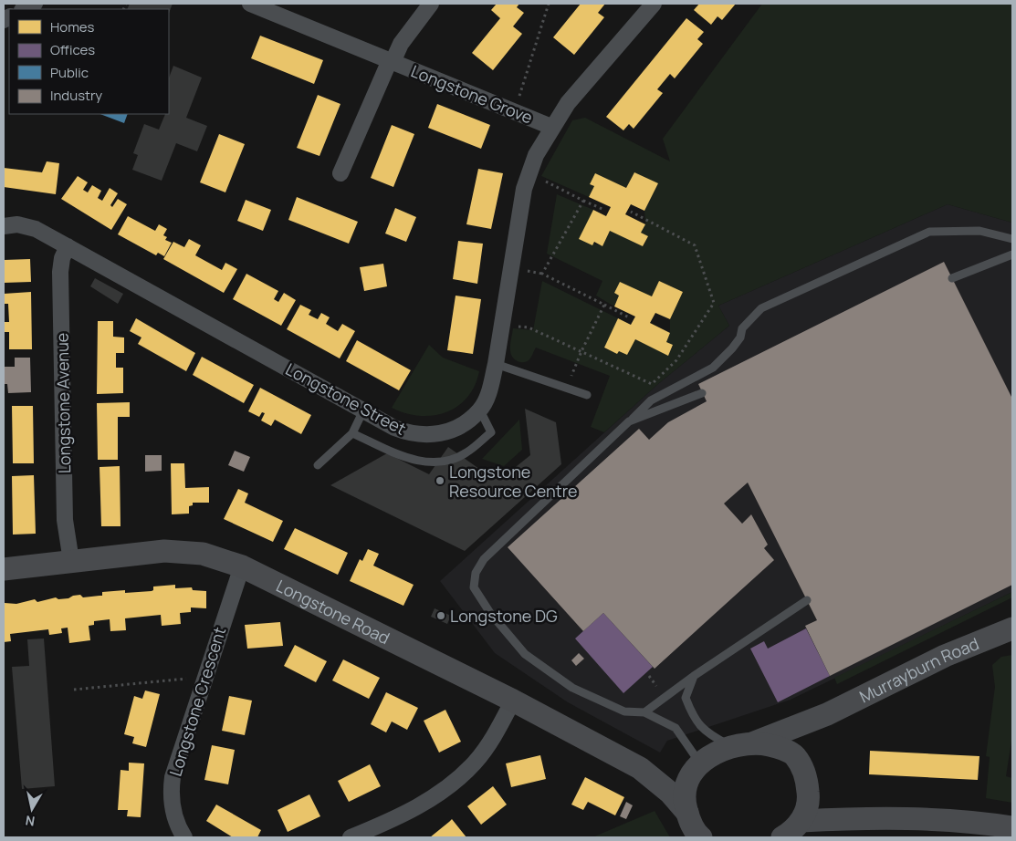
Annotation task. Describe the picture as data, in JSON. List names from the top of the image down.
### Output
{
  "streets": {
    "street": [
      "Longstone Grove",
      "Longstone Street",
      "Longstone Avenue",
      "Longstone Road",
      "Murrayburn Road",
      "Longstone Crescent"
    ]
  },
  "crossings": [
    ["Longstone Street", "Longstone Avenue"],
    ["Longstone Avenue", "Longstone Road"],
    ["Longstone Road", "Murrayburn Road"],
    ["Longstone Road", "Longstone Crescent"]
  ],
  "places": ["Longstone Resource Centre", "Longstone DG"],
  "legend": [
    "Homes",
    "Offices",
    "Public",
    "Industry"
  ],
  "north": "bottom"
}
